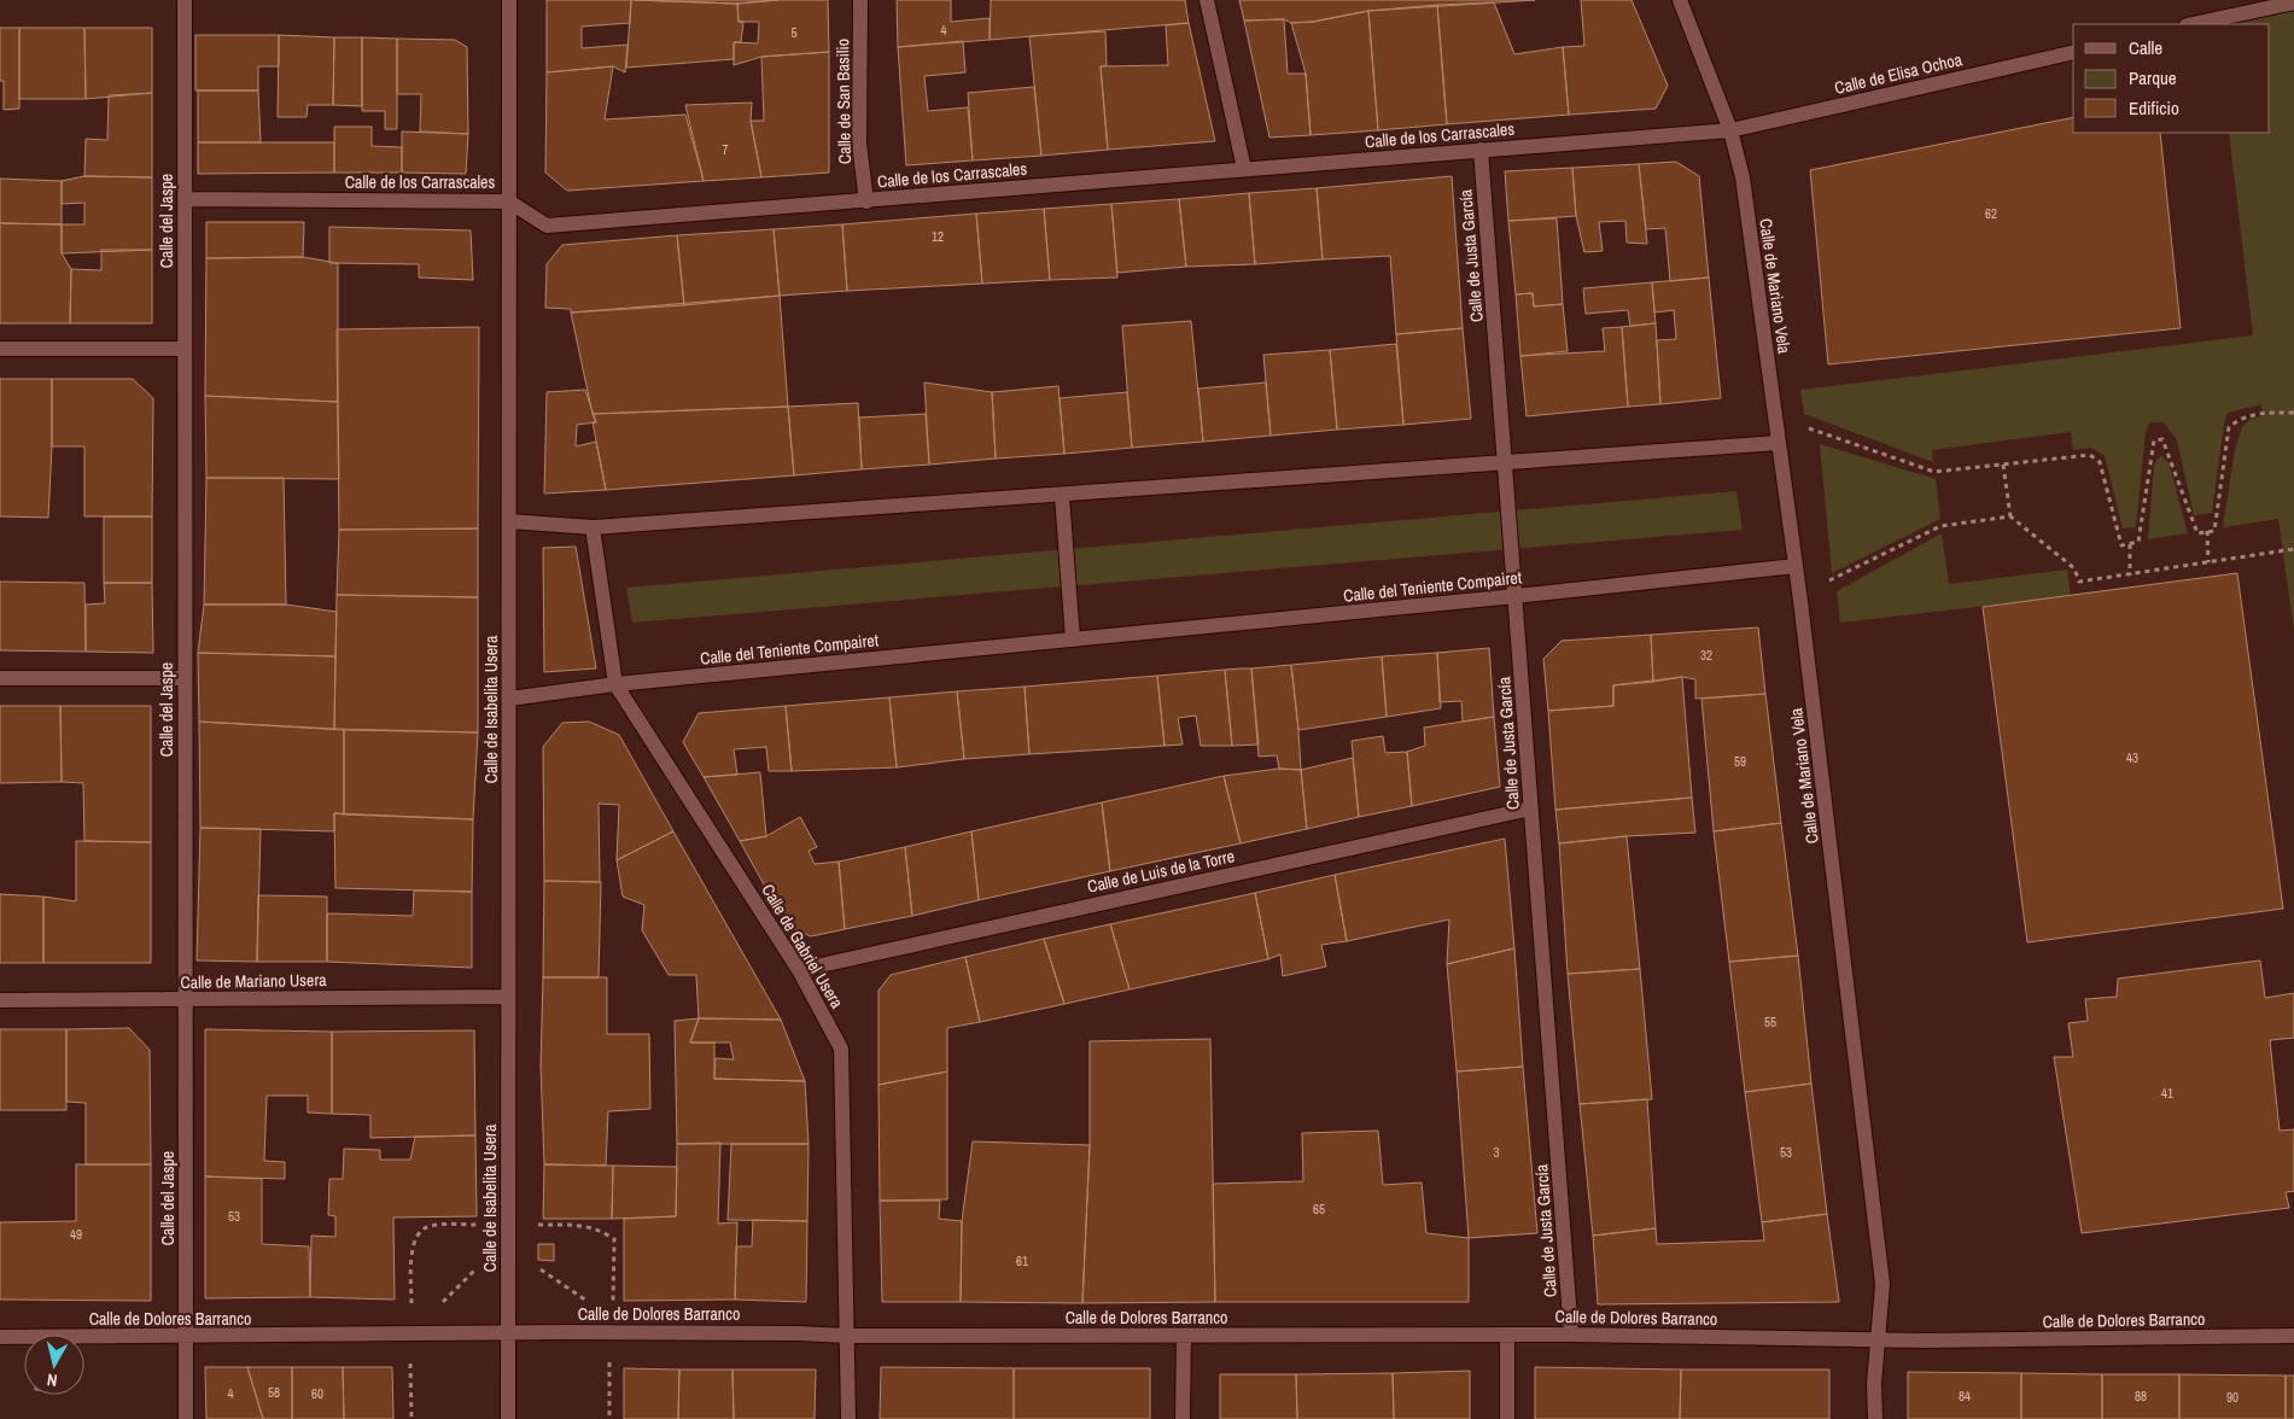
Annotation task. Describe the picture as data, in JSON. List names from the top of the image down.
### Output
{
  "streets": {
    "street": [
      "Calle de Elisa Ochoa",
      "Calle de San Basilio",
      "Calle de los Carrascales",
      "Calle del Jaspe",
      "Calle de Justa García",
      "Calle de Mariano Vela",
      "Calle del Teniente Compairet",
      "Calle de Isabelita Usera",
      "Calle de Luis de la Torre",
      "Calle de Gabriel Usera",
      "Calle de Mariano Usera",
      "Calle de Dolores Barranco"
    ]
  },
  "crossings": [
    ["Calle de Elisa Ochoa", "Calle de los Carrascales"],
    ["Calle de Elisa Ochoa", "Calle de Mariano Vela"],
    ["Calle de San Basilio", "Calle de los Carrascales"],
    ["Calle de los Carrascales", "Calle del Jaspe"],
    ["Calle de los Carrascales", "Calle de Justa García"],
    ["Calle de los Carrascales", "Calle de Mariano Vela"],
    ["Calle de los Carrascales", "Calle de Isabelita Usera"],
    ["Calle del Jaspe", "Calle de Mariano Usera"],
    ["Calle del Jaspe", "Calle de Dolores Barranco"],
    ["Calle de Justa García", "Calle del Teniente Compairet"],
    ["Calle de Justa García", "Calle de Luis de la Torre"],
    ["Calle de Justa García", "Calle de Dolores Barranco"],
    ["Calle de Mariano Vela", "Calle del Teniente Compairet"],
    ["Calle de Mariano Vela", "Calle de Dolores Barranco"],
    ["Calle del Teniente Compairet", "Calle de Isabelita Usera"],
    ["Calle del Teniente Compairet", "Calle de Gabriel Usera"],
    ["Calle de Isabelita Usera", "Calle de Mariano Usera"],
    ["Calle de Isabelita Usera", "Calle de Dolores Barranco"],
    ["Calle de Luis de la Torre", "Calle de Gabriel Usera"],
    ["Calle de Gabriel Usera", "Calle de Dolores Barranco"]
  ],
  "house_numbers": [
    "4",
    "5",
    "7",
    "62",
    "12",
    "32",
    "43",
    "59",
    "55",
    "41",
    "3",
    "53",
    "65",
    "53",
    "49",
    "61",
    "58",
    "4",
    "60",
    "84",
    "88",
    "90"
  ],
  "legend": ["Calle", "Parque", "Edificio"],
  "north": "bottom"
}
